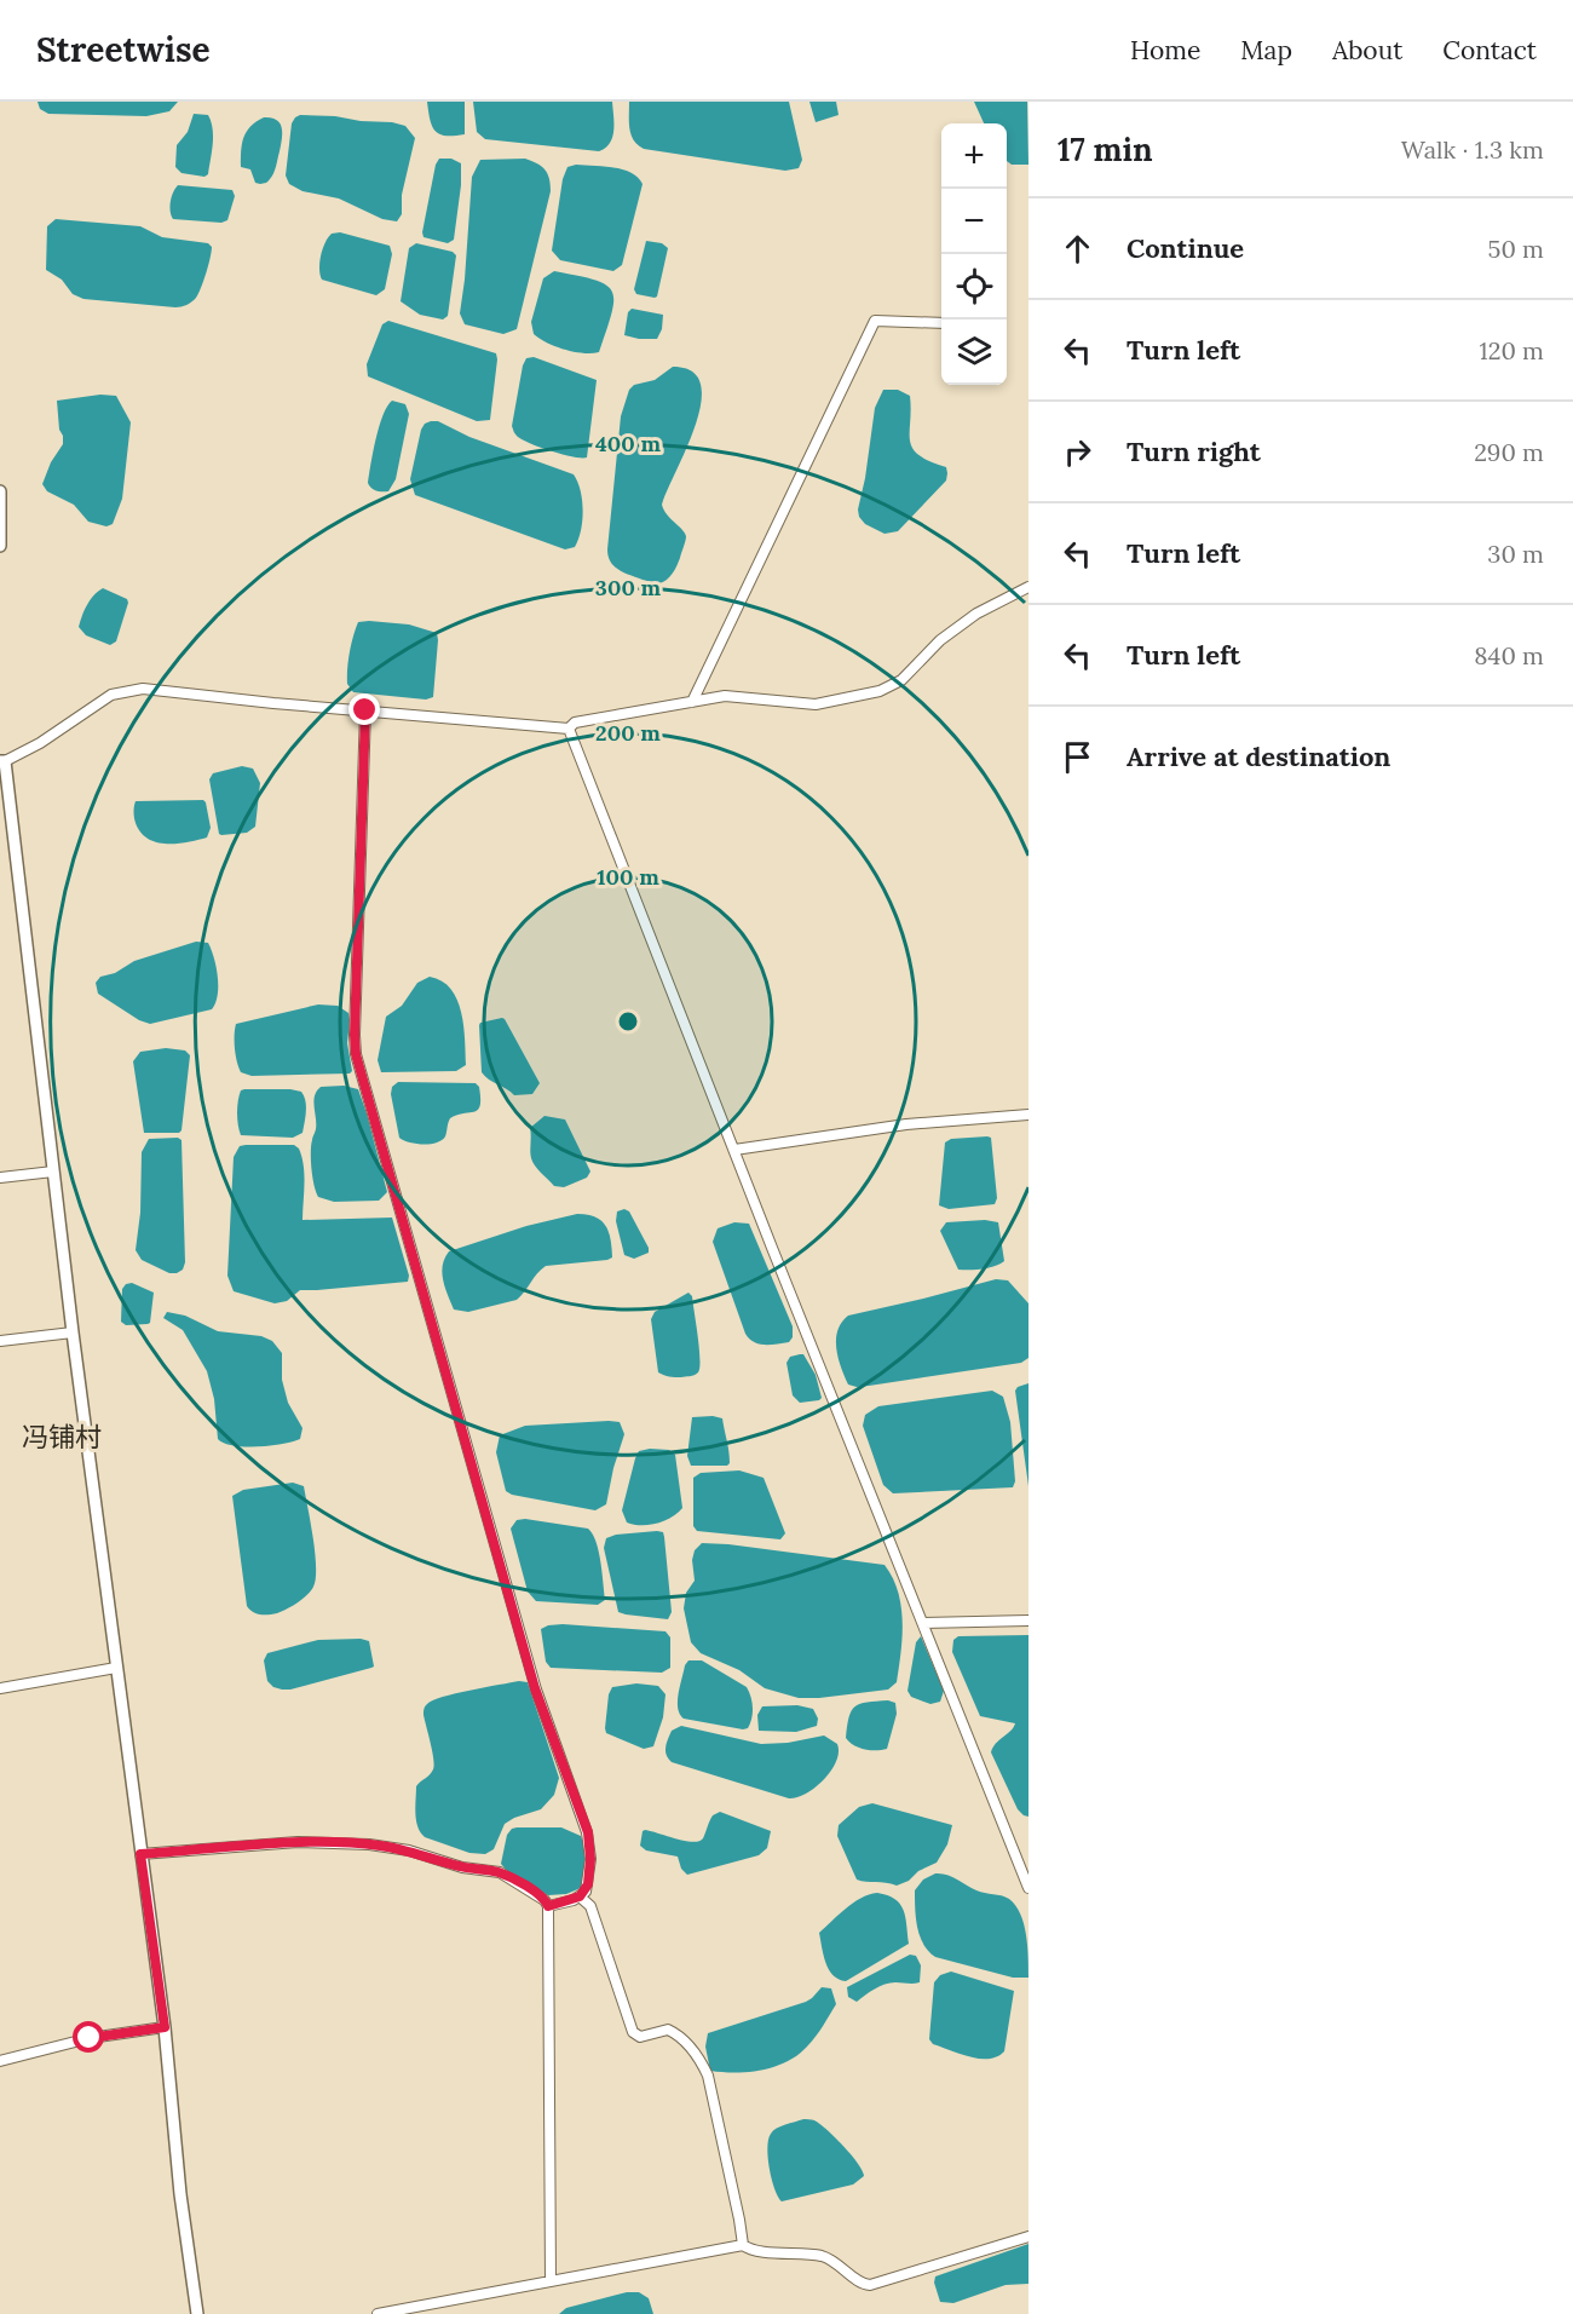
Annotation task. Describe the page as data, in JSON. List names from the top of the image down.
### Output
{
  "districts": ["冯铺村"],
  "page": {
    "header": "Streetwise",
    "nav": [
      "Home",
      "Map",
      "About",
      "Contact"
    ],
    "heading": ["17 min", "Walk · 1.3 km"],
    "map_buttons": ["+", "−"],
    "list": [
      ["Continue", "50 m"],
      ["Turn left", "120 m"],
      ["Turn right", "290 m"],
      ["Turn left", "30 m"],
      ["Turn left", "840 m"],
      "Arrive at destination"
    ]
  },
  "rings": [
    "400 m",
    "300 m",
    "200 m",
    "100 m"
  ]
}
